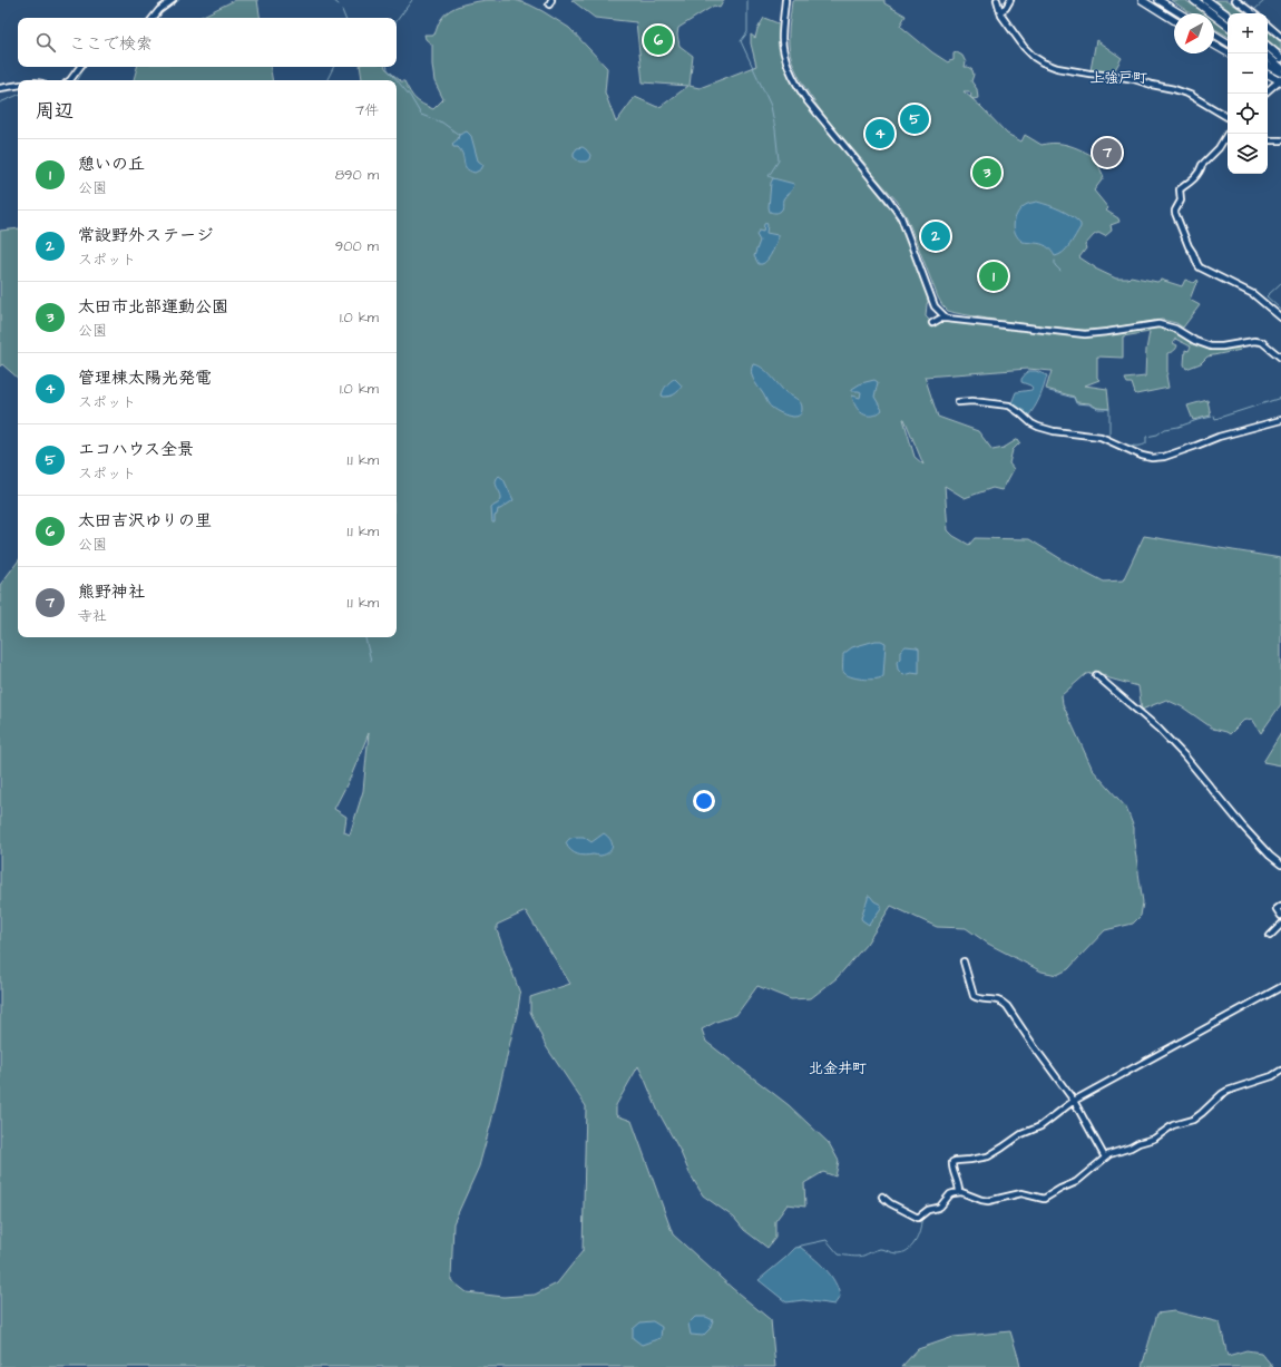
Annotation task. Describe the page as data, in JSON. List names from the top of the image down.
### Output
{
  "districts": ["上強戸町", "北金井町"],
  "north": "bottom left",
  "page": {
    "map_buttons": ["+", "−"],
    "search": "ここで検索",
    "pins": [
      "6",
      "5",
      "4",
      "7",
      "3",
      "2",
      "1"
    ],
    "heading": ["周辺", "7件"],
    "list": [
      {
        "mark": "1",
        "name": "憩いの丘",
        "note": "公園",
        "value": "890 m"
      },
      {
        "mark": "2",
        "name": "常設野外ステージ",
        "note": "スポット",
        "value": "900 m"
      },
      {
        "mark": "3",
        "name": "太田市北部運動公園",
        "note": "公園",
        "value": "1.0 km"
      },
      {
        "mark": "4",
        "name": "管理棟太陽光発電",
        "note": "スポット",
        "value": "1.0 km"
      },
      {
        "mark": "5",
        "name": "エコハウス全景",
        "note": "スポット",
        "value": "1.1 km"
      },
      {
        "mark": "6",
        "name": "太田吉沢ゆりの里",
        "note": "公園",
        "value": "1.1 km"
      },
      {
        "mark": "7",
        "name": "熊野神社",
        "note": "寺社",
        "value": "1.1 km"
      }
    ]
  }
}
